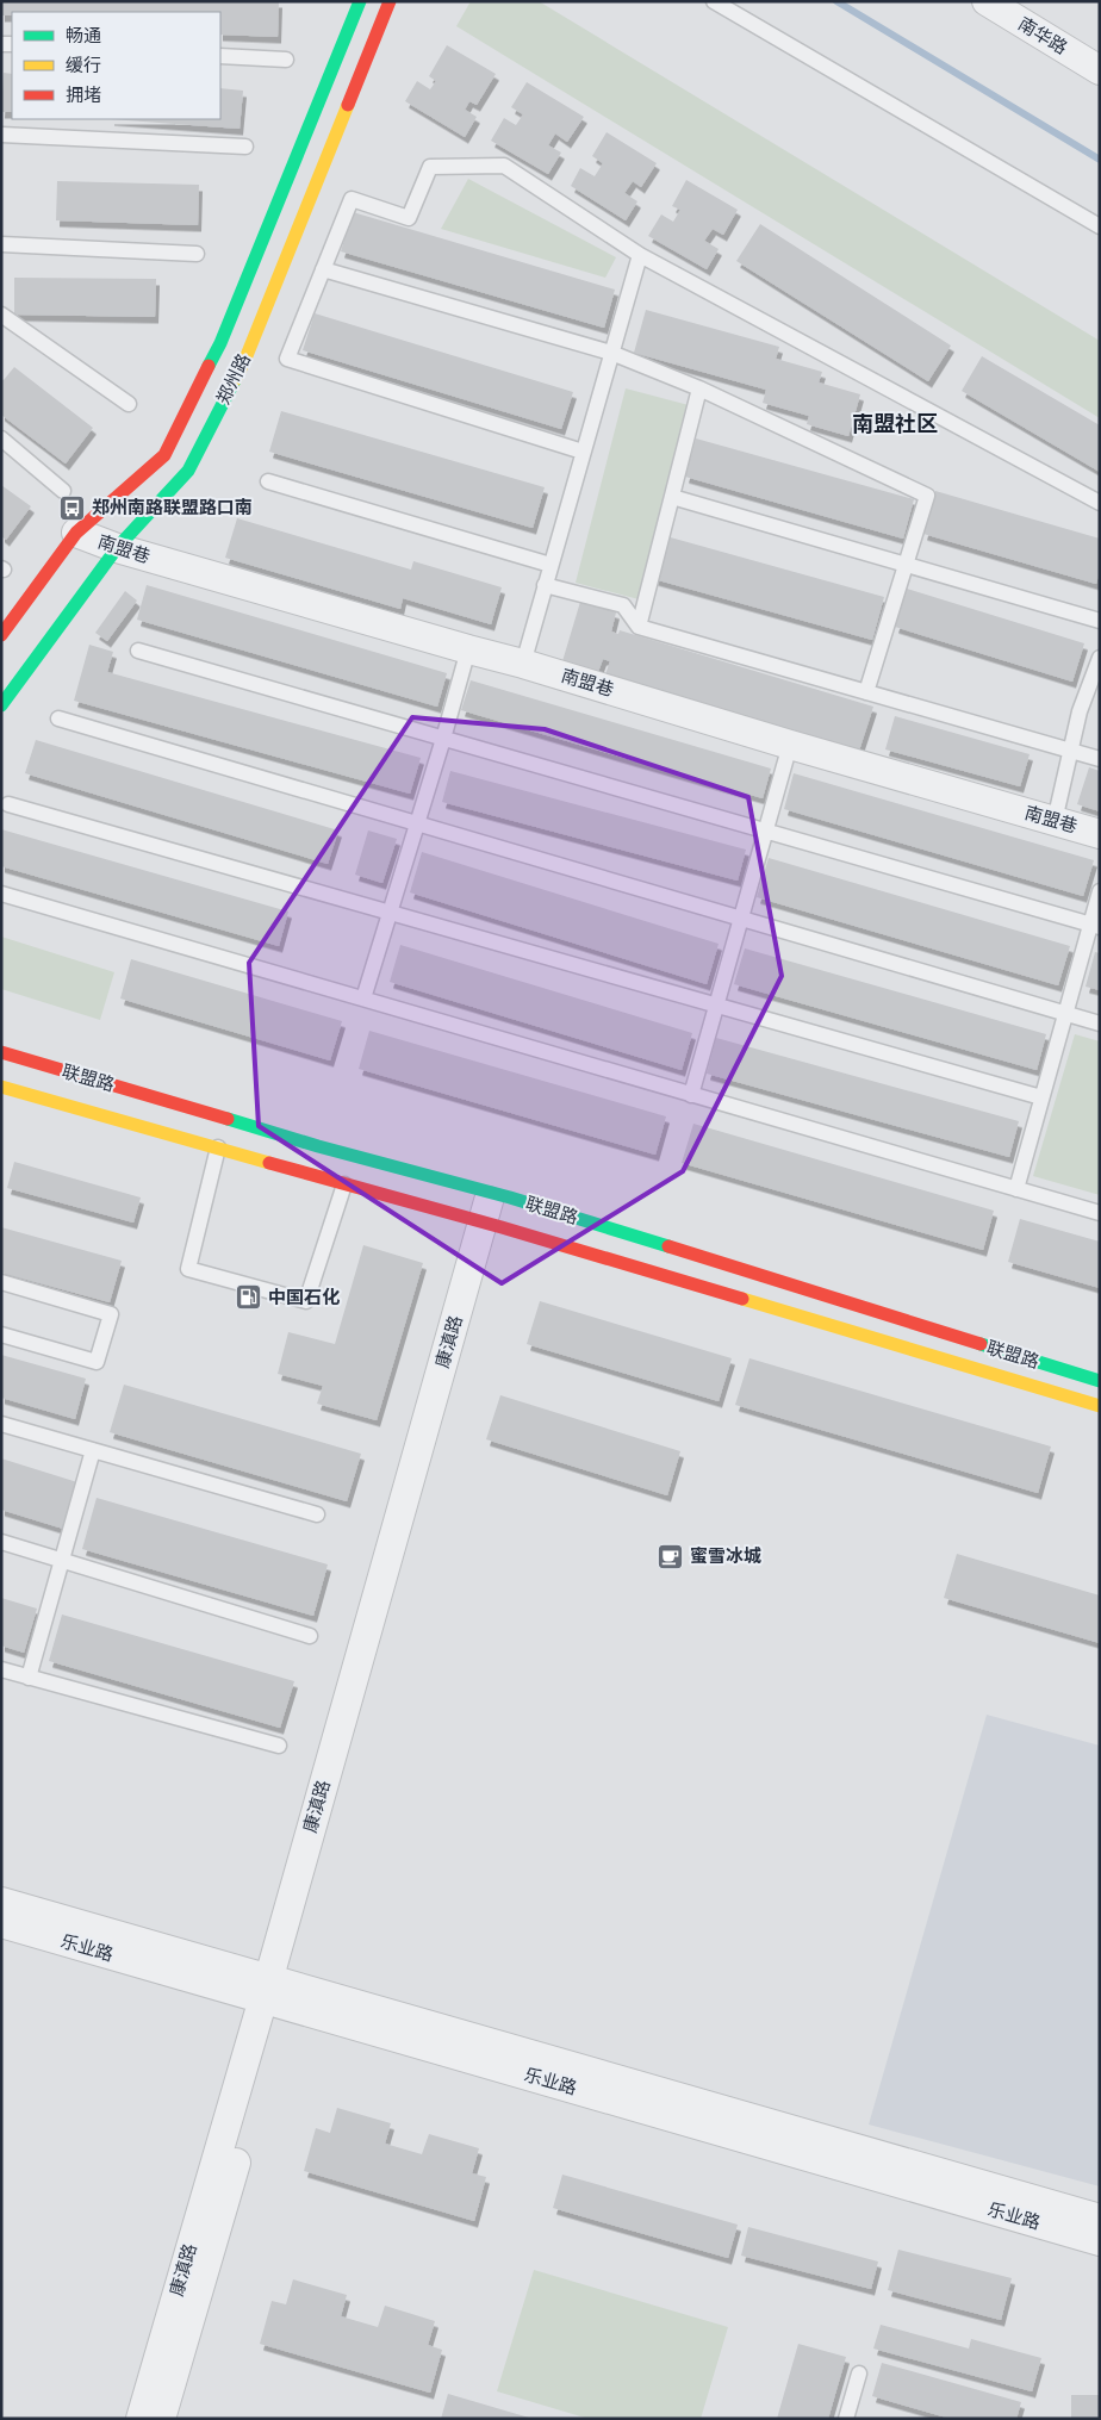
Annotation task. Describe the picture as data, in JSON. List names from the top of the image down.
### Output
{
  "streets": {
    "main road": ["郑州路", "联盟路"],
    "street": [
      "南华路",
      "南盟巷",
      "康滇路",
      "乐业路"
    ]
  },
  "crossings": [
    ["郑州路", "南盟巷"],
    ["联盟路", "康滇路"],
    ["康滇路", "乐业路"]
  ],
  "districts": ["南盟社区"],
  "places": {
    "bus stop": ["郑州南路联盟路口南"],
    "fuel station": ["中国石化"],
    "cafe": ["蜜雪冰城"]
  },
  "legend": ["畅通", "缓行", "拥堵"]
}
